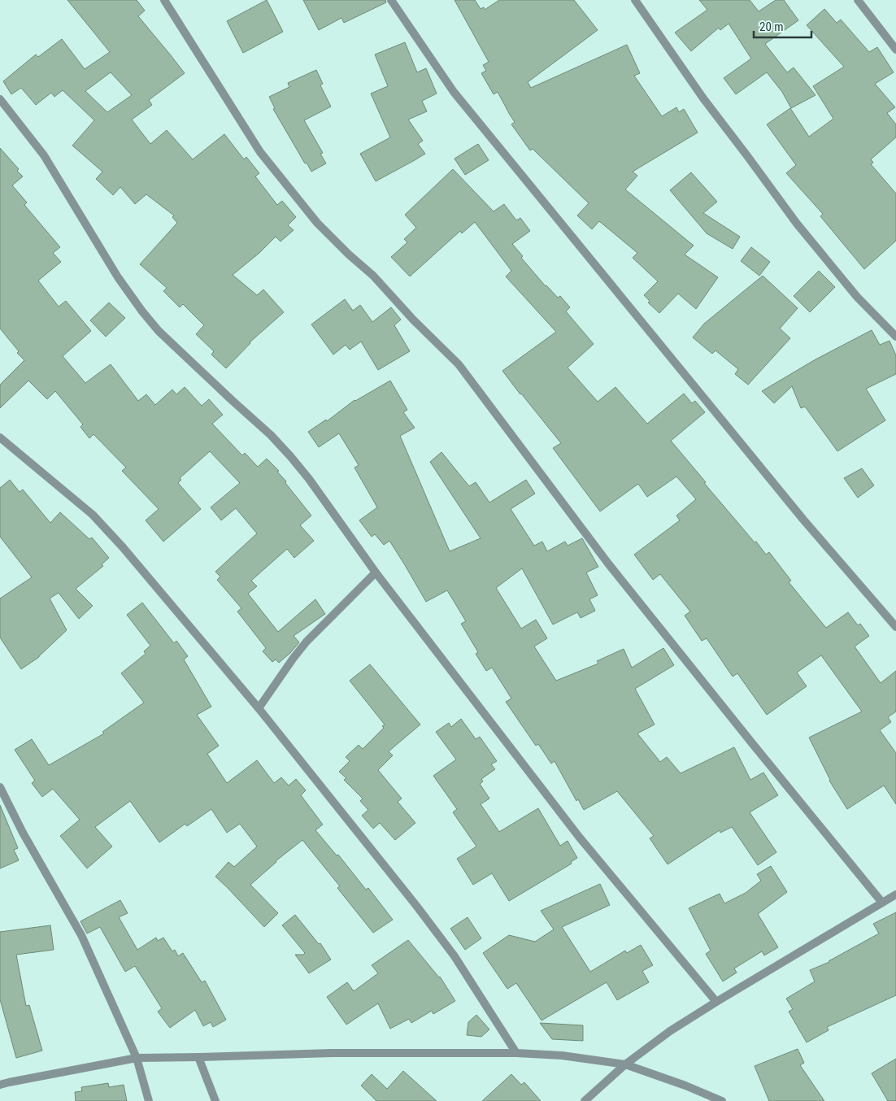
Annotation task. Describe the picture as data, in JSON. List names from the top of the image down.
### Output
{
  "scale_bar": "20 m"
}
